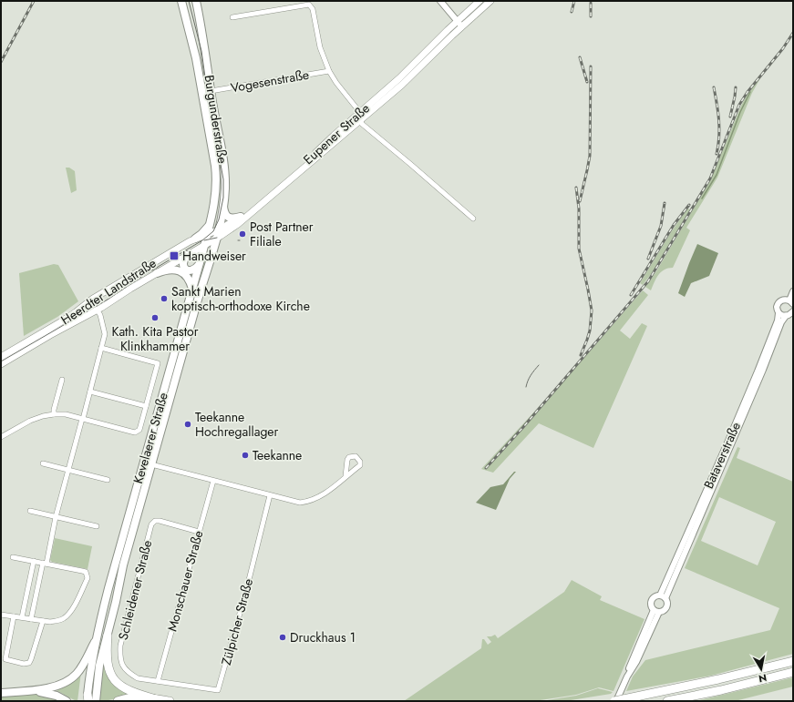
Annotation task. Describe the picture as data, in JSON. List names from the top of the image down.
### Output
{
  "streets": {
    "main road": [
      "Burgunderstraße",
      "Eupener Straße",
      "Heerdter Landstraße",
      "Kevelaerer Straße"
    ],
    "street": [
      "Vogesenstraße",
      "Bataverstraße",
      "Monschauer Straße",
      "Schleidener Straße",
      "Zülpicher Straße"
    ]
  },
  "crossings": [
    ["Vogesenstraße", "Burgunderstraße"],
    ["Burgunderstraße", "Eupener Straße"],
    ["Burgunderstraße", "Heerdter Landstraße"],
    ["Burgunderstraße", "Kevelaerer Straße"],
    ["Eupener Straße", "Heerdter Landstraße"],
    ["Eupener Straße", "Kevelaerer Straße"],
    ["Heerdter Landstraße", "Kevelaerer Straße"],
    ["Monschauer Straße", "Schleidener Straße"],
    ["Monschauer Straße", "Zülpicher Straße"],
    ["Schleidener Straße", "Zülpicher Straße"]
  ],
  "places": {
    "other": [
      "Post Partner Filiale",
      "Sankt Marien koptisch-orthodoxe Kirche",
      "Kath. Kita Pastor Klinkhammer",
      "Teekanne Hochregallager",
      "Teekanne",
      "Druckhaus 1"
    ],
    "transit": ["Handweiser"]
  },
  "north": "bottom"
}
